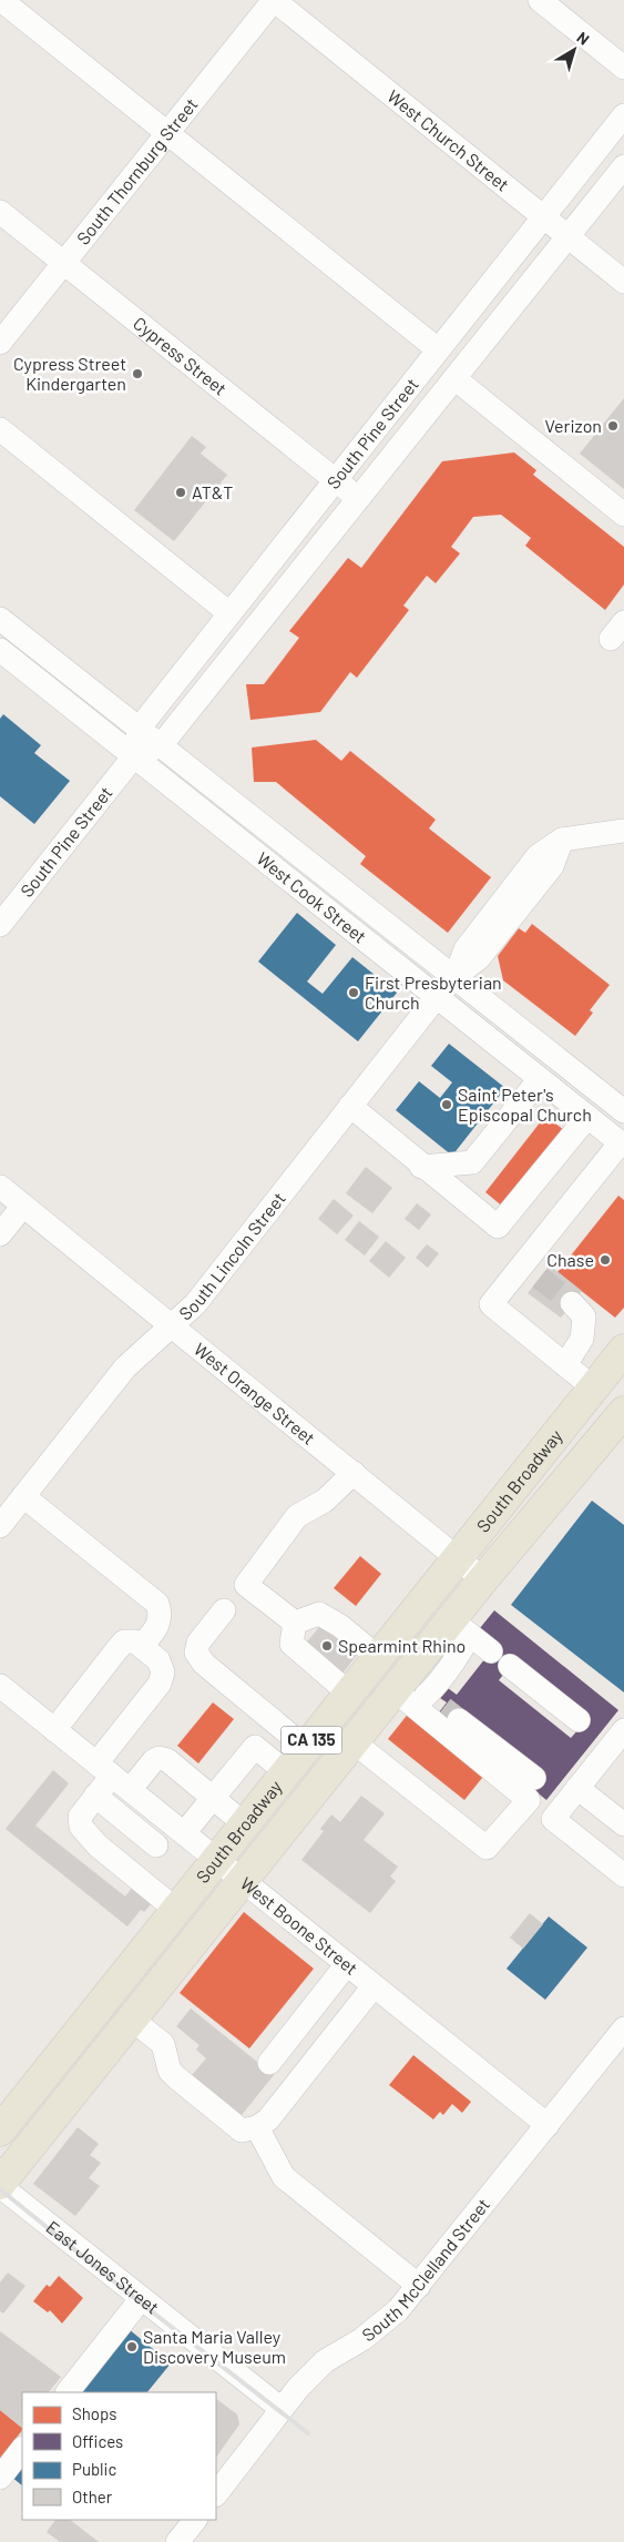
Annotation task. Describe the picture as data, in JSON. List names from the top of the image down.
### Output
{
  "streets": {
    "main road": ["South Broadway", "CA 135"],
    "street": [
      "West Church Street",
      "South Thornburg Street",
      "Cypress Street",
      "South Pine Street",
      "West Cook Street",
      "South Lincoln Street",
      "West Orange Street",
      "West Boone Street",
      "East Jones Street",
      "South McClelland Street"
    ]
  },
  "crossings": [
    ["West Church Street", "South Thornburg Street"],
    ["West Church Street", "South Pine Street"],
    ["South Thornburg Street", "Cypress Street"],
    ["Cypress Street", "South Pine Street"],
    ["South Pine Street", "West Cook Street"],
    ["West Cook Street", "South Lincoln Street"],
    ["South Lincoln Street", "West Orange Street"],
    ["West Orange Street", "South Broadway"],
    ["South Broadway", "West Boone Street"],
    ["South Broadway", "East Jones Street"],
    ["West Boone Street", "South McClelland Street"],
    ["East Jones Street", "South McClelland Street"]
  ],
  "places": [
    "Cypress Street Kindergarten",
    "Verizon",
    "AT&T",
    "First Presbyterian Church",
    "Saint Peter's Episcopal Church",
    "Chase",
    "Spearmint Rhino",
    "Santa Maria Valley Discovery Museum"
  ],
  "legend": [
    "Shops",
    "Offices",
    "Public",
    "Other"
  ],
  "north": "top right"
}
